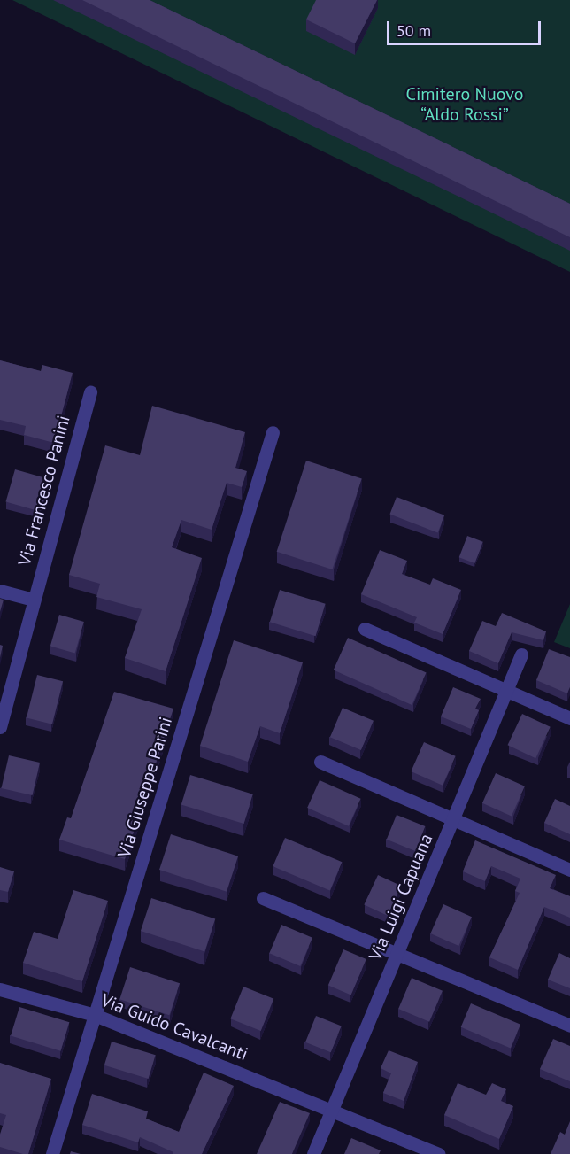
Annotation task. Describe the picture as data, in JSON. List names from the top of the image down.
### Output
{
  "streets": {
    "street": [
      "Via Francesco Panini",
      "Via Giuseppe Parini",
      "Via Luigi Capuana",
      "Via Guido Cavalcanti"
    ]
  },
  "crossings": [
    ["Via Giuseppe Parini", "Via Guido Cavalcanti"],
    ["Via Luigi Capuana", "Via Guido Cavalcanti"]
  ],
  "parks": ["Cimitero Nuovo “Aldo Rossi”"],
  "scale_bar": "50 m"
}
